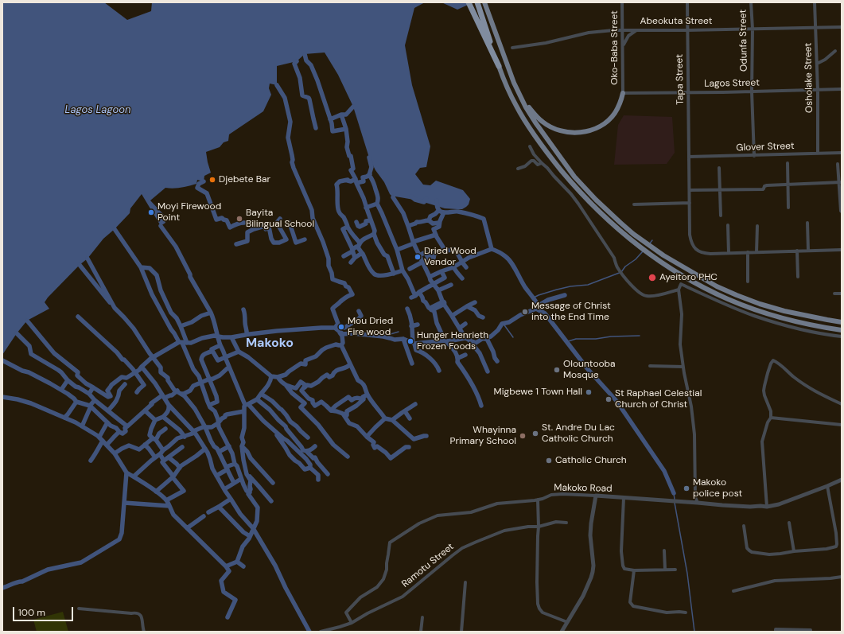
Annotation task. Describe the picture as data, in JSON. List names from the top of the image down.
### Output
{
  "streets": {
    "street": [
      "Abeokuta Street",
      "Odunfa Street",
      "Oko-Baba Street",
      "Osholake Street",
      "Tapa Street",
      "Lagos Street",
      "Glover Street",
      "Makoko Road",
      "Ramotu Street"
    ]
  },
  "crossings": [
    ["Abeokuta Street", "Odunfa Street"],
    ["Abeokuta Street", "Oko-Baba Street"],
    ["Abeokuta Street", "Osholake Street"],
    ["Abeokuta Street", "Tapa Street"],
    ["Odunfa Street", "Lagos Street"],
    ["Odunfa Street", "Glover Street"],
    ["Oko-Baba Street", "Lagos Street"],
    ["Osholake Street", "Lagos Street"],
    ["Osholake Street", "Glover Street"],
    ["Tapa Street", "Lagos Street"],
    ["Tapa Street", "Glover Street"],
    ["Makoko Road", "Ramotu Street"]
  ],
  "districts": ["Makoko"],
  "water": ["Lagos Lagoon"],
  "places": [
    "Djebete Bar",
    "Moyi Firewood Point",
    "Bayita Bilingual School",
    "Dried Wood Vendor",
    "Ayeitoro PHC",
    "Message of Christ into the End Time",
    "Mou Dried Fire wood",
    "Hunger Henrieth Frozen Foods",
    "Olountooba Mosque",
    "Migbewe 1 Town Hall",
    "St Raphael Celestial Church of Christ",
    "St. Andre Du Lac Catholic Church",
    "Whayinna Primary School",
    "Catholic Church",
    "Makoko police post"
  ],
  "scale_bar": "100 m"
}
